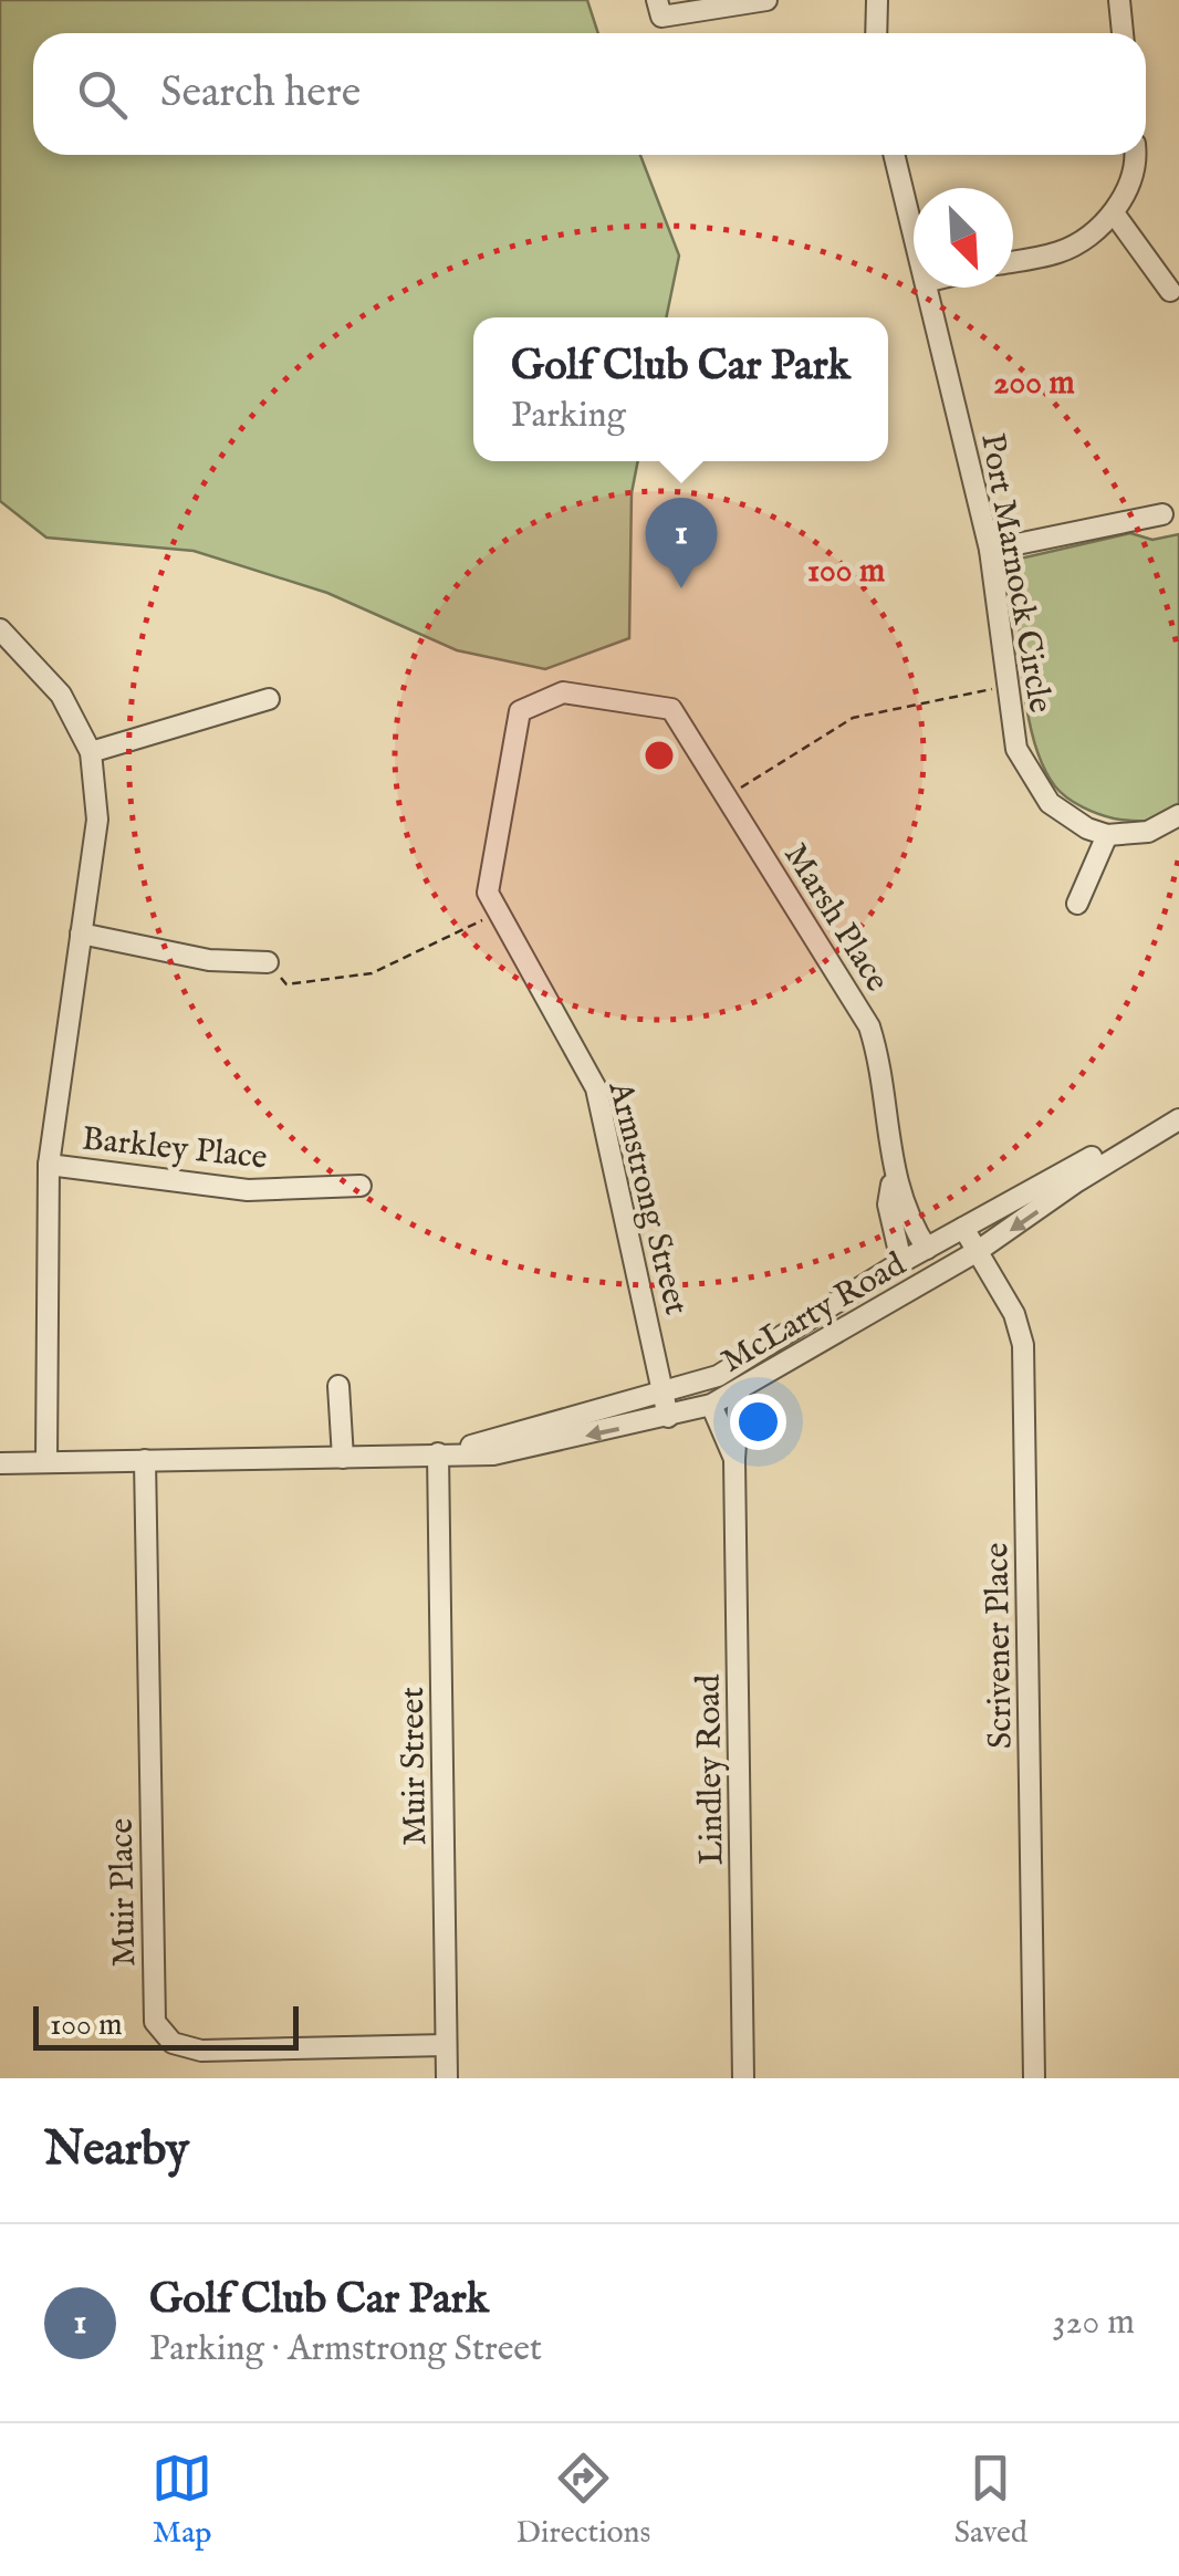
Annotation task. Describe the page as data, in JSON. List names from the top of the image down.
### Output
{
  "streets": {
    "street": [
      "Port Marnock Circle",
      "Marsh Place",
      "Barkley Place",
      "Armstrong Street",
      "McLarty Road",
      "Scrivener Place",
      "Muir Street",
      "Lindley Road",
      "Muir Place"
    ]
  },
  "crossings": [
    ["Marsh Place", "Armstrong Street"],
    ["Marsh Place", "McLarty Road"],
    ["Armstrong Street", "McLarty Road"],
    ["McLarty Road", "Scrivener Place"],
    ["McLarty Road", "Muir Street"],
    ["McLarty Road", "Lindley Road"],
    ["McLarty Road", "Muir Place"],
    ["Muir Street", "Muir Place"]
  ],
  "scale_bar": "100 m",
  "north": "bottom right",
  "page": {
    "search": "Search here",
    "popup": ["Golf Club Car Park", "Parking"],
    "pins": "1",
    "scale": "100 m",
    "heading": "Nearby",
    "list": [
      {
        "mark": "1",
        "name": "Golf Club Car Park",
        "note": "Parking · Armstrong Street",
        "value": "320 m"
      }
    ],
    "nav": ["Map", "Directions", "Saved"]
  },
  "rings": ["200 m", "100 m"]
}
